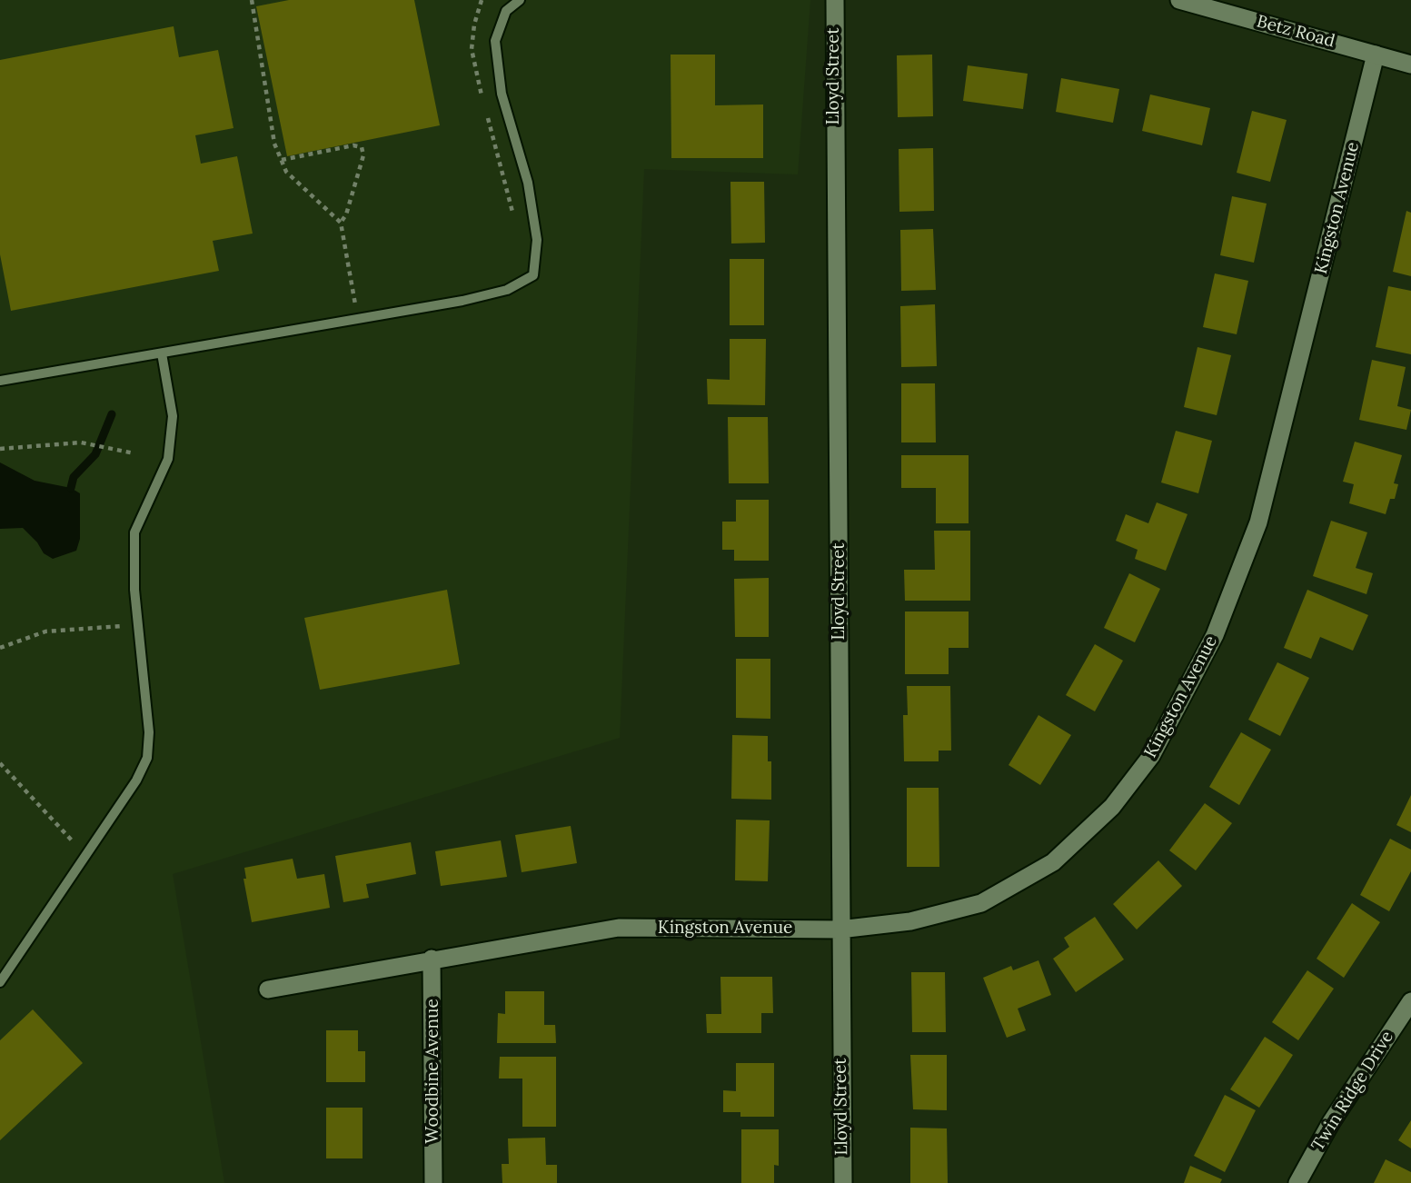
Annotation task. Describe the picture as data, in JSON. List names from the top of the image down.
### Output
{
  "streets": {
    "street": [
      "Betz Road",
      "Lloyd Street",
      "Kingston Avenue",
      "Woodbine Avenue",
      "Twin Ridge Drive"
    ]
  },
  "crossings": [
    ["Betz Road", "Kingston Avenue"],
    ["Lloyd Street", "Kingston Avenue"],
    ["Kingston Avenue", "Woodbine Avenue"]
  ]
}
